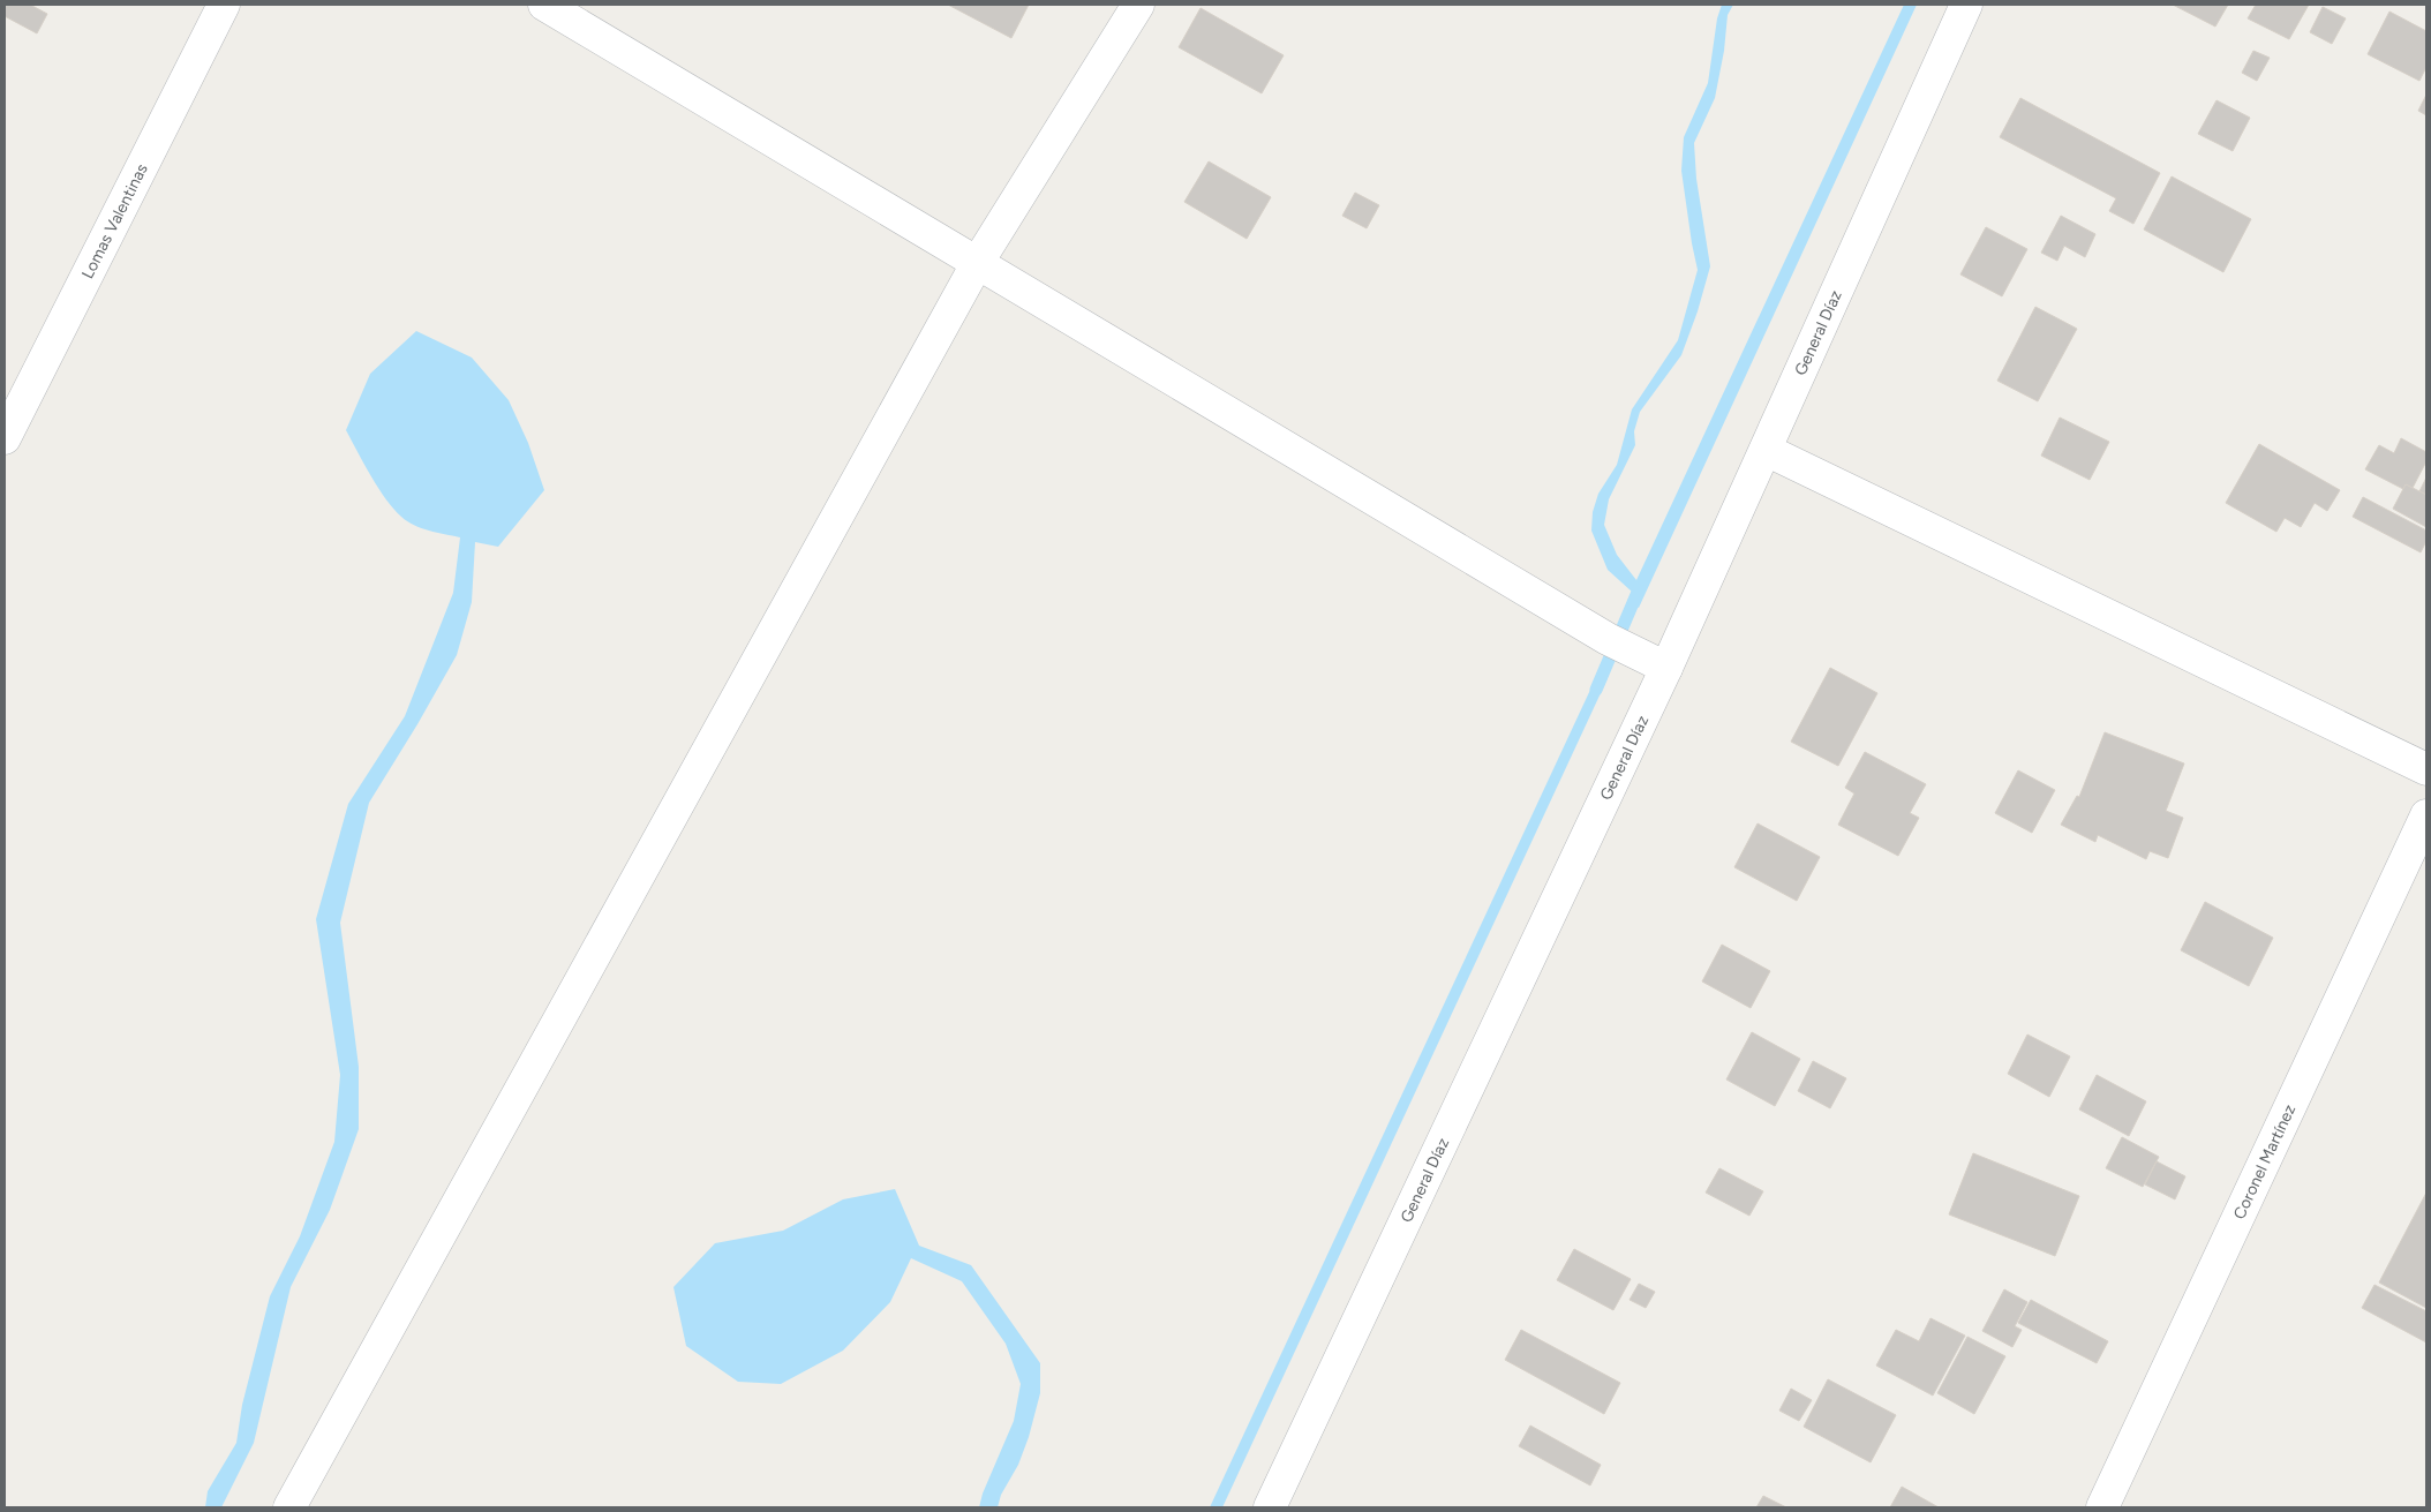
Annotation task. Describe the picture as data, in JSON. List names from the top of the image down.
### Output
{
  "streets": {
    "street": ["Lomas Valentinas", "General Díaz", "Coronel Martínez"]
  }
}
